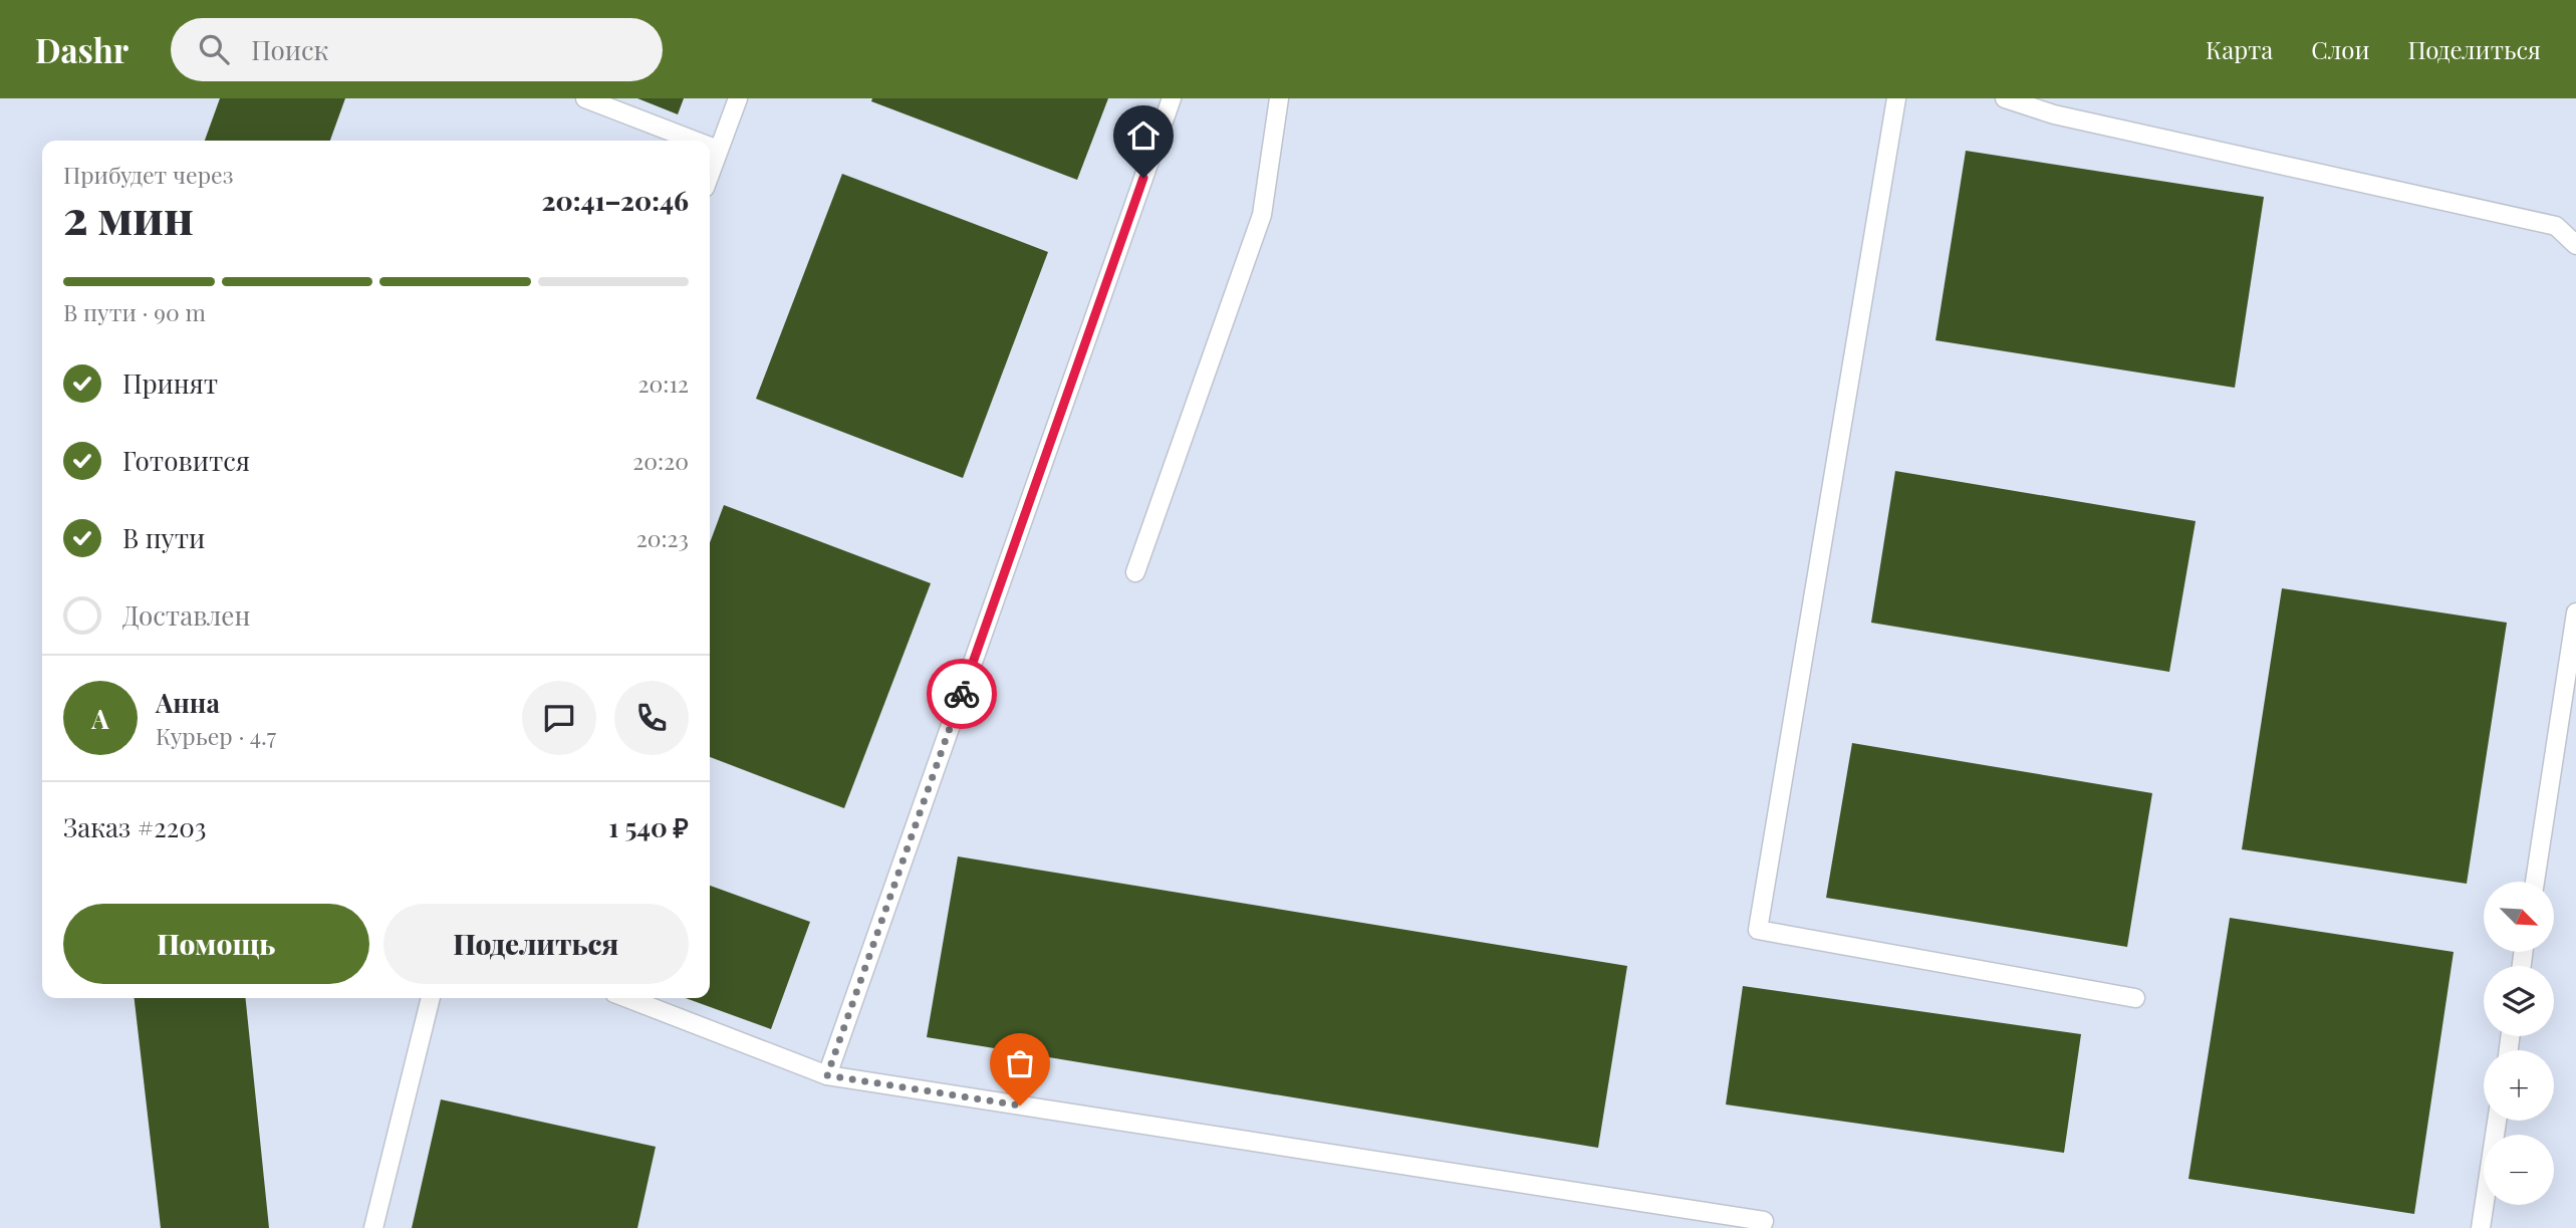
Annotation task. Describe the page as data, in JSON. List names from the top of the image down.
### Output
{
  "north": "bottom right",
  "page": {
    "header": "Dashr",
    "search": "Поиск",
    "nav": ["Карта", "Слои", "Поделиться"],
    "heading": ["2 мин", "Прибудет через", "20:41–20:46"],
    "panel": [
      "Анна",
      "Курьер · 4.7",
      "Заказ #2203",
      "1 540 ₽"
    ],
    "bar": "В пути · 90 m",
    "list": [
      ["Принят", "20:12"],
      ["Готовится", "20:20"],
      ["В пути", "20:23"],
      "Доставлен"
    ],
    "round": "А",
    "map_buttons": ["+", "−"],
    "buttons": ["Помощь", "Поделиться"]
  }
}
